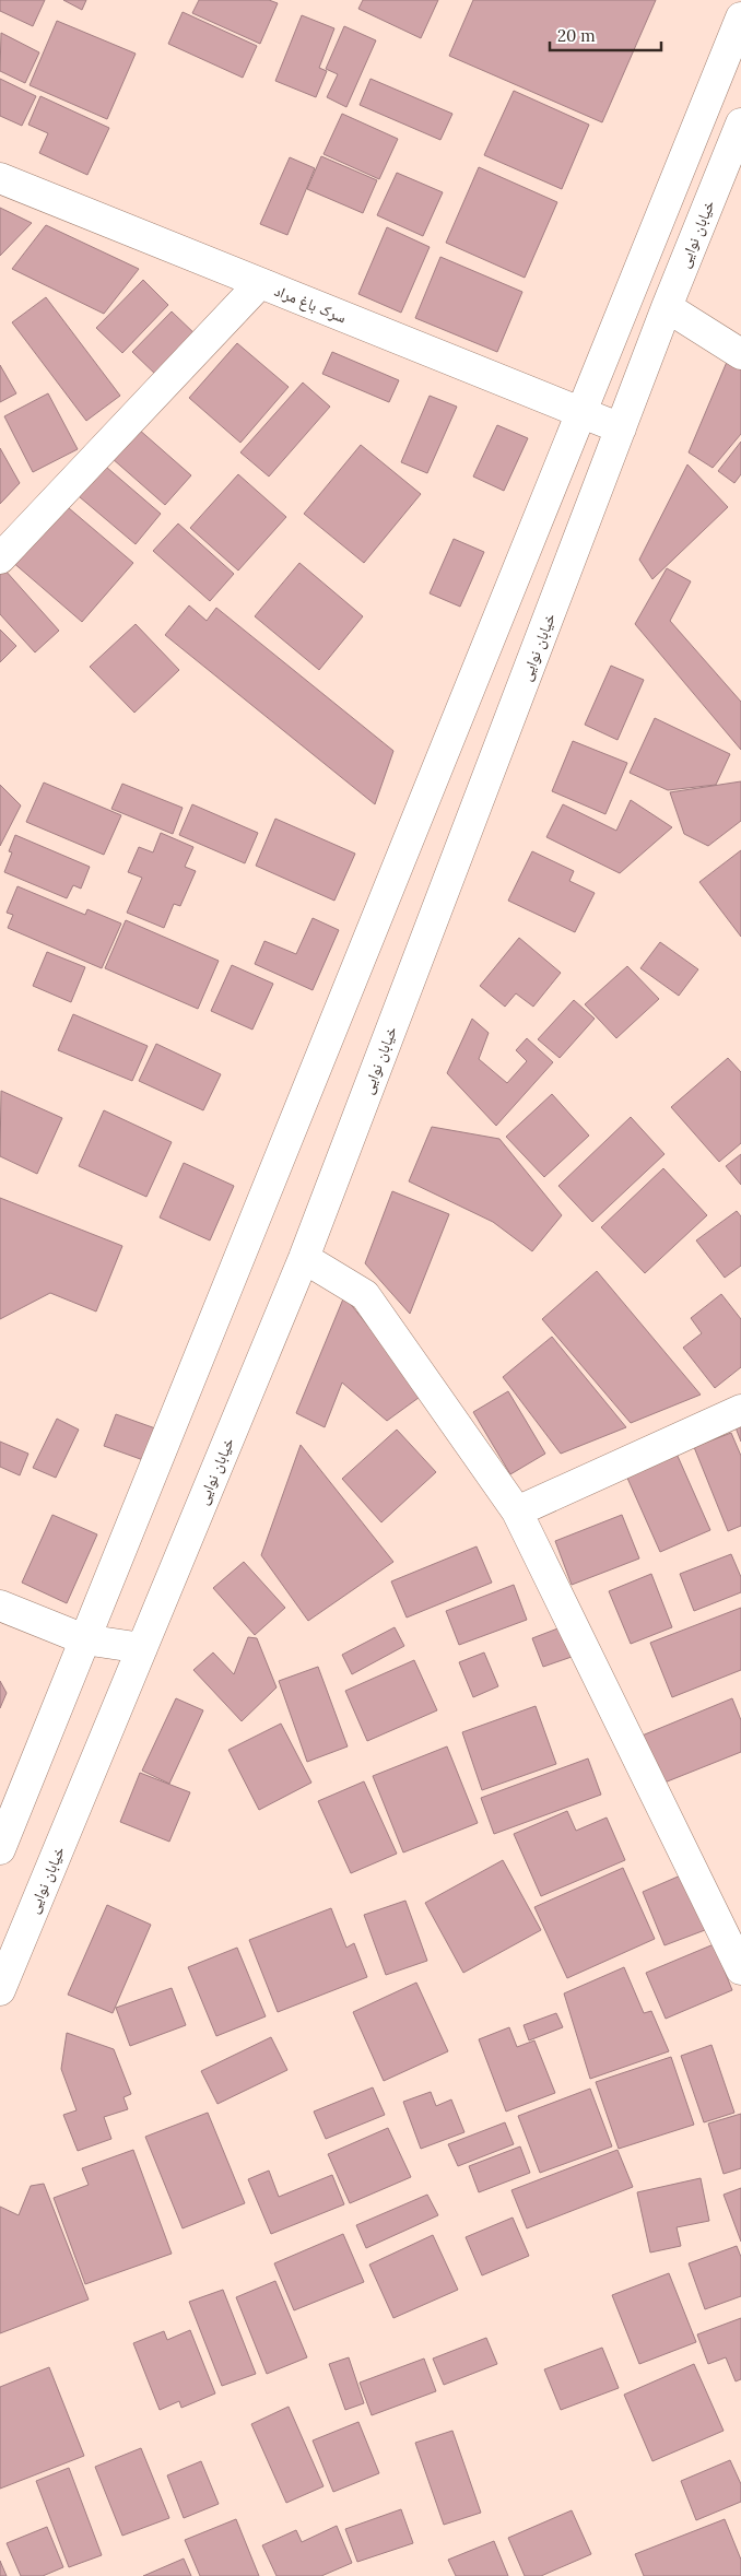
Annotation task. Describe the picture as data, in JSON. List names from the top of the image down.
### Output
{
  "streets": {
    "street": ["خیابان نوایی", "سرک باغ مراد"]
  },
  "crossings": [
    ["خیابان نوایی", "سرک باغ مراد"]
  ],
  "scale_bar": "20 m"
}
